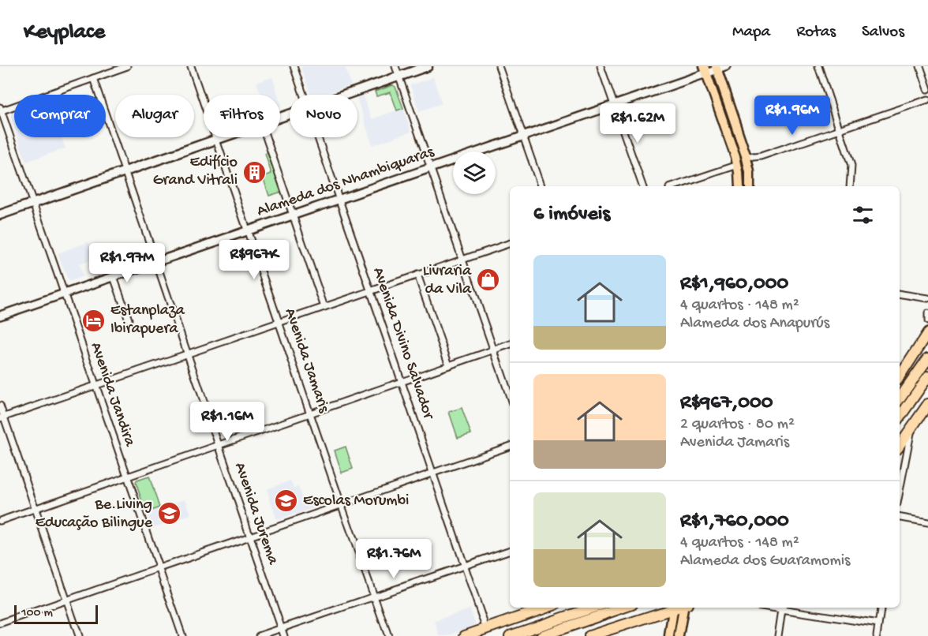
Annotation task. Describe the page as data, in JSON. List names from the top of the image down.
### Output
{
  "streets": {
    "street": [
      "Alameda dos Nhambiquaras",
      "Avenida Divino Salvador",
      "Avenida Jamaris",
      "Avenida Jandira",
      "Avenida Jurema"
    ]
  },
  "crossings": [
    ["Alameda dos Nhambiquaras", "Avenida Divino Salvador"],
    ["Alameda dos Nhambiquaras", "Avenida Jamaris"],
    ["Alameda dos Nhambiquaras", "Avenida Jandira"],
    ["Alameda dos Nhambiquaras", "Avenida Jurema"]
  ],
  "places": {
    "building": ["Edifício Grand Vitrali"],
    "shop": ["Livraria da Vila"],
    "hotel": ["Estanplaza Ibirapuera"],
    "school or university": ["Escolas Morumbi", "Be.Living Educação Bilingue"]
  },
  "scale_bar": "100 m",
  "page": {
    "header": "Keyplace",
    "nav": ["Mapa", "Rotas", "Salvos"],
    "chip": [
      "Comprar",
      "Alugar",
      "Filtros",
      "Novo"
    ],
    "price": [
      "R$1.96M",
      "R$1.62M",
      "R$967K",
      "R$1.97M",
      "R$1.16M",
      "R$1.76M"
    ],
    "heading": "6 imóveis",
    "list": [
      {
        "name": "R$1,960,000",
        "note": "4 quartos · 148 m² · Alameda dos Anapurús"
      },
      {
        "name": "R$967,000",
        "note": "2 quartos · 80 m² · Avenida Jamaris"
      },
      {
        "name": "R$1,760,000",
        "note": "4 quartos · 148 m² · Alameda dos Guaramomis"
      }
    ],
    "scale": "100 m"
  }
}
